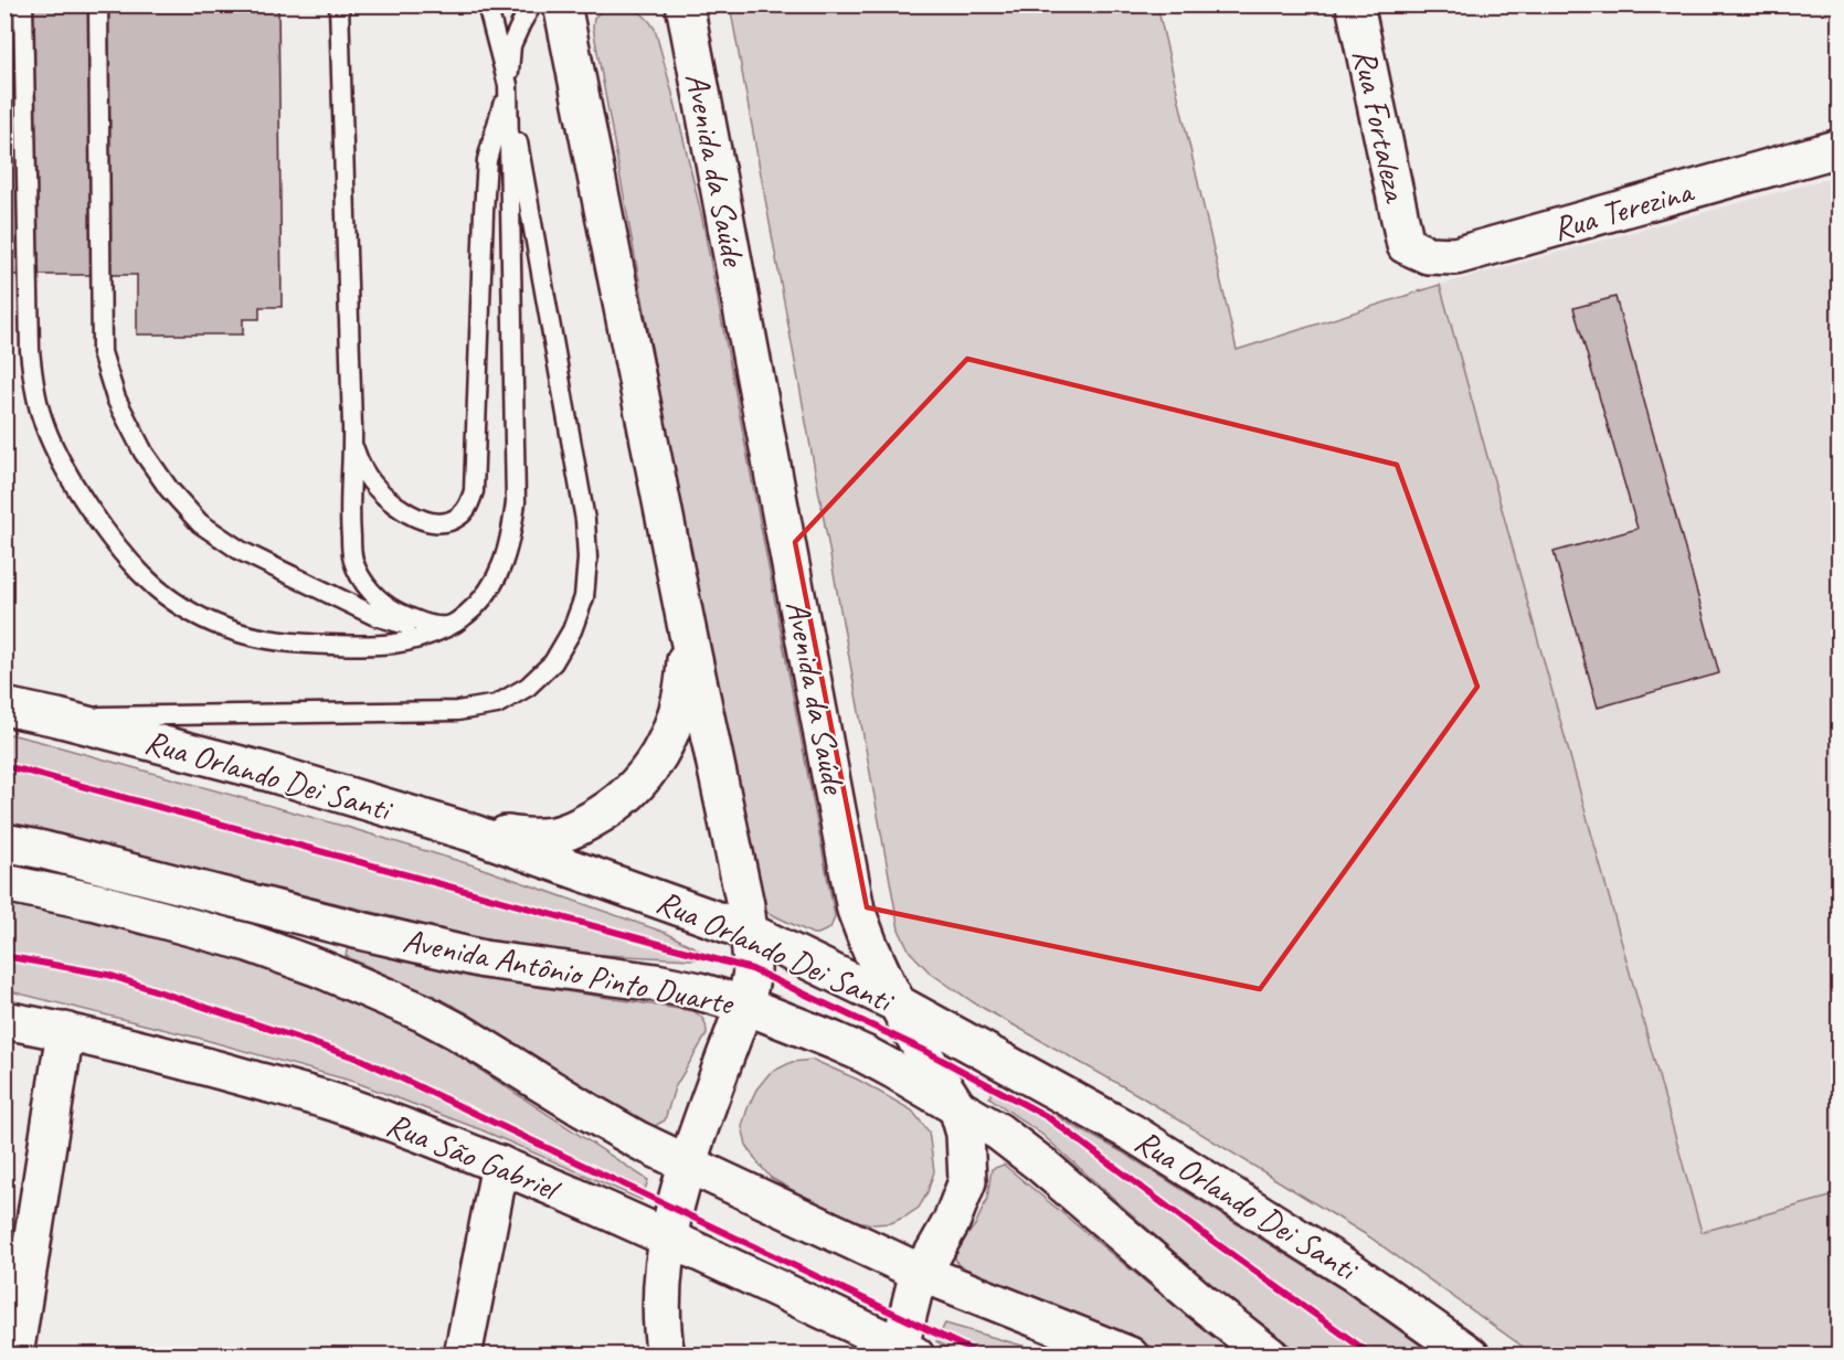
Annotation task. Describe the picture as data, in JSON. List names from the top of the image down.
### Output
{
  "streets": {
    "main road": [
      "Rua Fortaleza",
      "Avenida da Saúde",
      "Rua Terezina",
      "Rua Orlando Dei Santi",
      "Avenida Antônio Pinto Duarte",
      "Rua São Gabriel"
    ]
  },
  "crossings": [
    ["Rua Fortaleza", "Rua Terezina"],
    ["Avenida da Saúde", "Rua Orlando Dei Santi"],
    ["Avenida da Saúde", "Avenida Antônio Pinto Duarte"],
    ["Avenida da Saúde", "Rua São Gabriel"]
  ]
}
